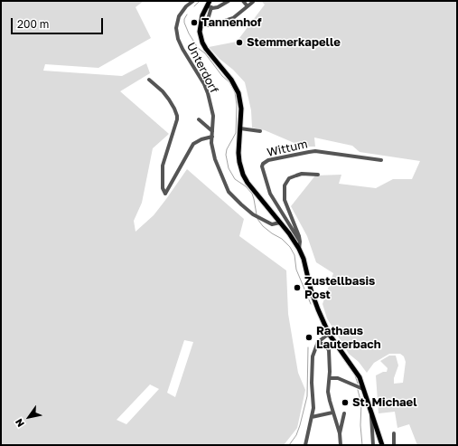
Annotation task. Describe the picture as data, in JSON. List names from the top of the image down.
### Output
{
  "streets": {
    "street": ["Unterdorf", "Wittum"]
  },
  "places": [
    "Tannenhof",
    "Stemmerkapelle",
    "Zustellbasis Post",
    "Rathaus Lauterbach",
    "St. Michael"
  ],
  "scale_bar": "200 m",
  "north": "bottom left"
}
